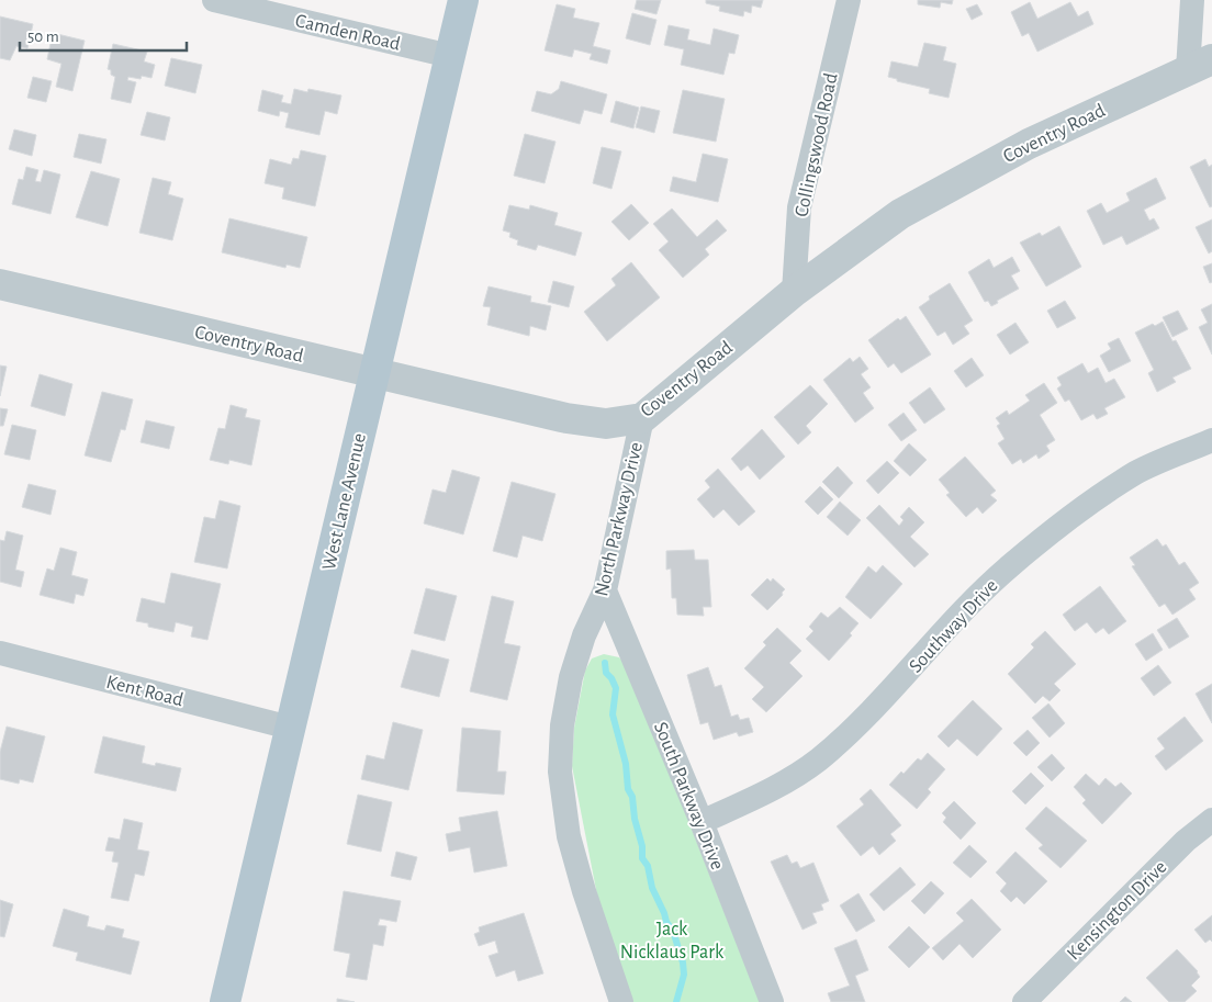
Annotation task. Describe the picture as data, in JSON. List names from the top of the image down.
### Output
{
  "streets": {
    "main road": ["West Lane Avenue"],
    "street": [
      "Camden Road",
      "Coventry Road",
      "Collingswood Road",
      "North Parkway Drive",
      "Southway Drive",
      "Kent Road",
      "South Parkway Drive",
      "Kensington Drive"
    ]
  },
  "crossings": [
    ["Camden Road", "West Lane Avenue"],
    ["Coventry Road", "Collingswood Road"],
    ["Coventry Road", "West Lane Avenue"],
    ["Coventry Road", "North Parkway Drive"],
    ["West Lane Avenue", "Kent Road"],
    ["North Parkway Drive", "South Parkway Drive"],
    ["Southway Drive", "South Parkway Drive"]
  ],
  "parks": ["Jack Nicklaus Park"],
  "scale_bar": "50 m"
}
